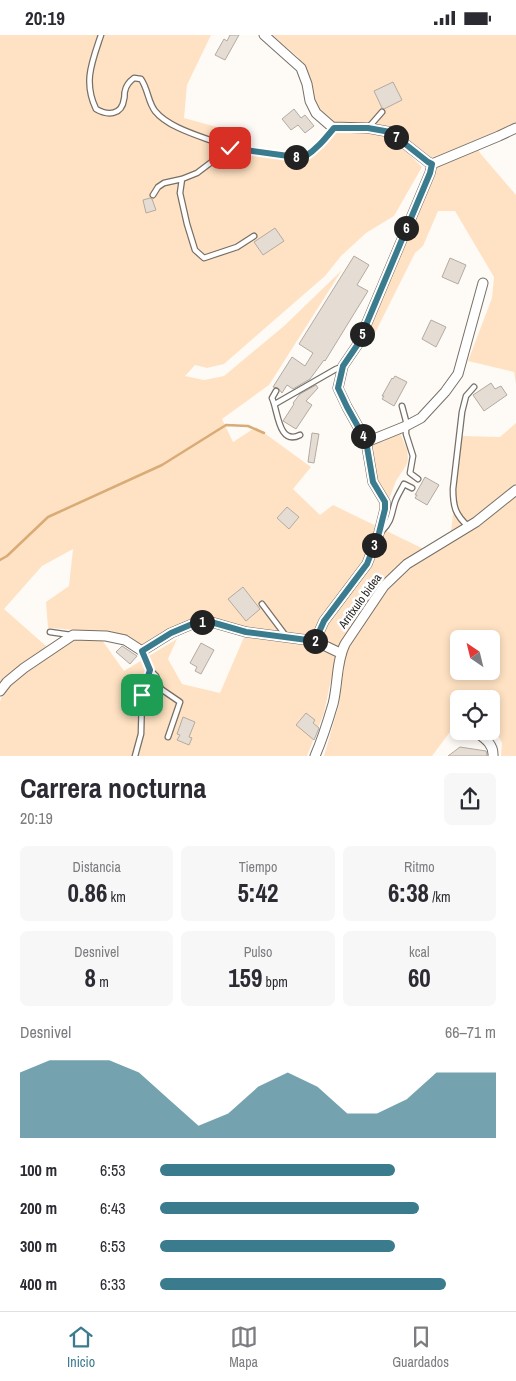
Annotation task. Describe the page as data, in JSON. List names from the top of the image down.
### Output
{
  "streets": {
    "street": ["Arritxulo bidea"]
  },
  "north": "top left",
  "page": {
    "status": "20:19",
    "pins": [
      "7",
      "8",
      "6",
      "5",
      "4",
      "3",
      "1",
      "2"
    ],
    "heading": ["Carrera nocturna", "20:19"],
    "stats": [
      ["Distancia", "0.86 km"],
      ["Tiempo", "5:42"],
      ["Ritmo", "6:38 /km"],
      ["Desnivel", "8 m"],
      ["Pulso", "159 bpm"],
      ["kcal", "60"]
    ],
    "chart": ["Desnivel", "66–71 m"],
    "list": [
      {
        "name": "100 m",
        "note": "6:53"
      },
      {
        "name": "200 m",
        "note": "6:43"
      },
      {
        "name": "300 m",
        "note": "6:53"
      },
      {
        "name": "400 m",
        "note": "6:33"
      }
    ],
    "tabs": ["Inicio", "Mapa", "Guardados"]
  }
}
